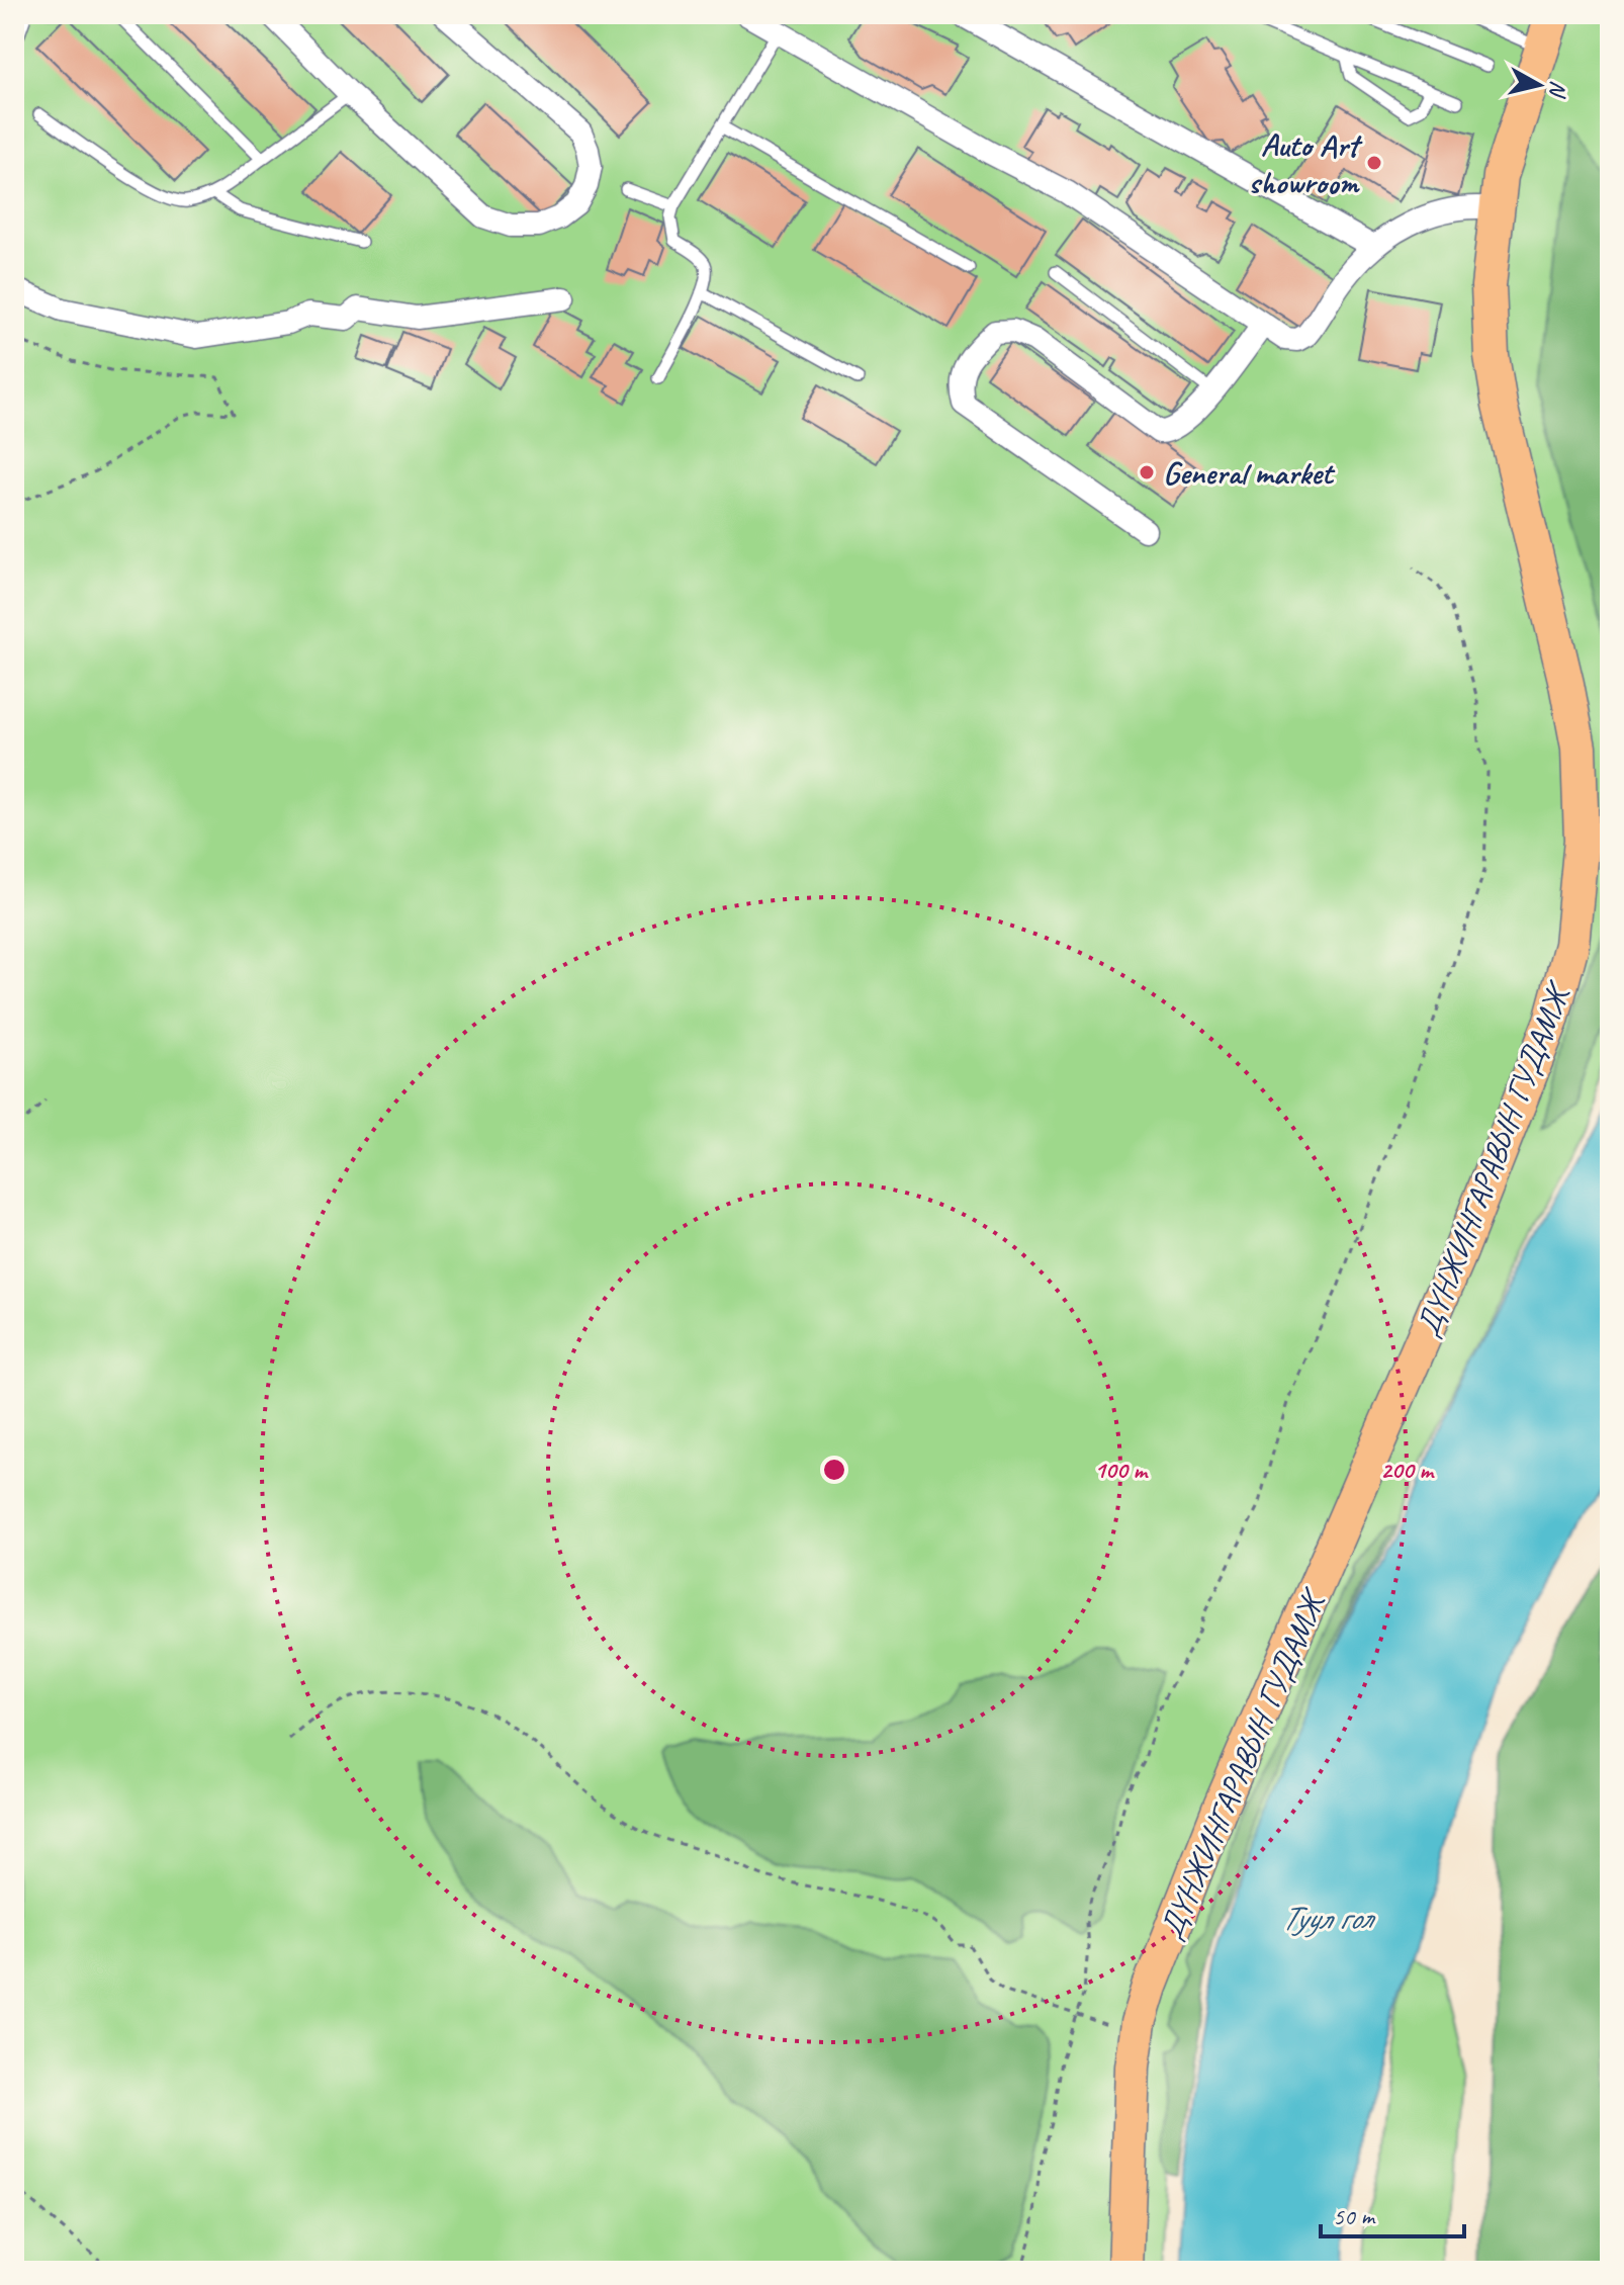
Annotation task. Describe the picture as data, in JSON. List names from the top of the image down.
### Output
{
  "streets": {
    "main road": ["ДҮНЖИНГАРАВЫН ГУДАМЖ"]
  },
  "water": ["Туул гол"],
  "places": ["Auto Art showroom", "General market"],
  "scale_bar": "50 m",
  "north": "right",
  "rings": ["100 m", "200 m"]
}
